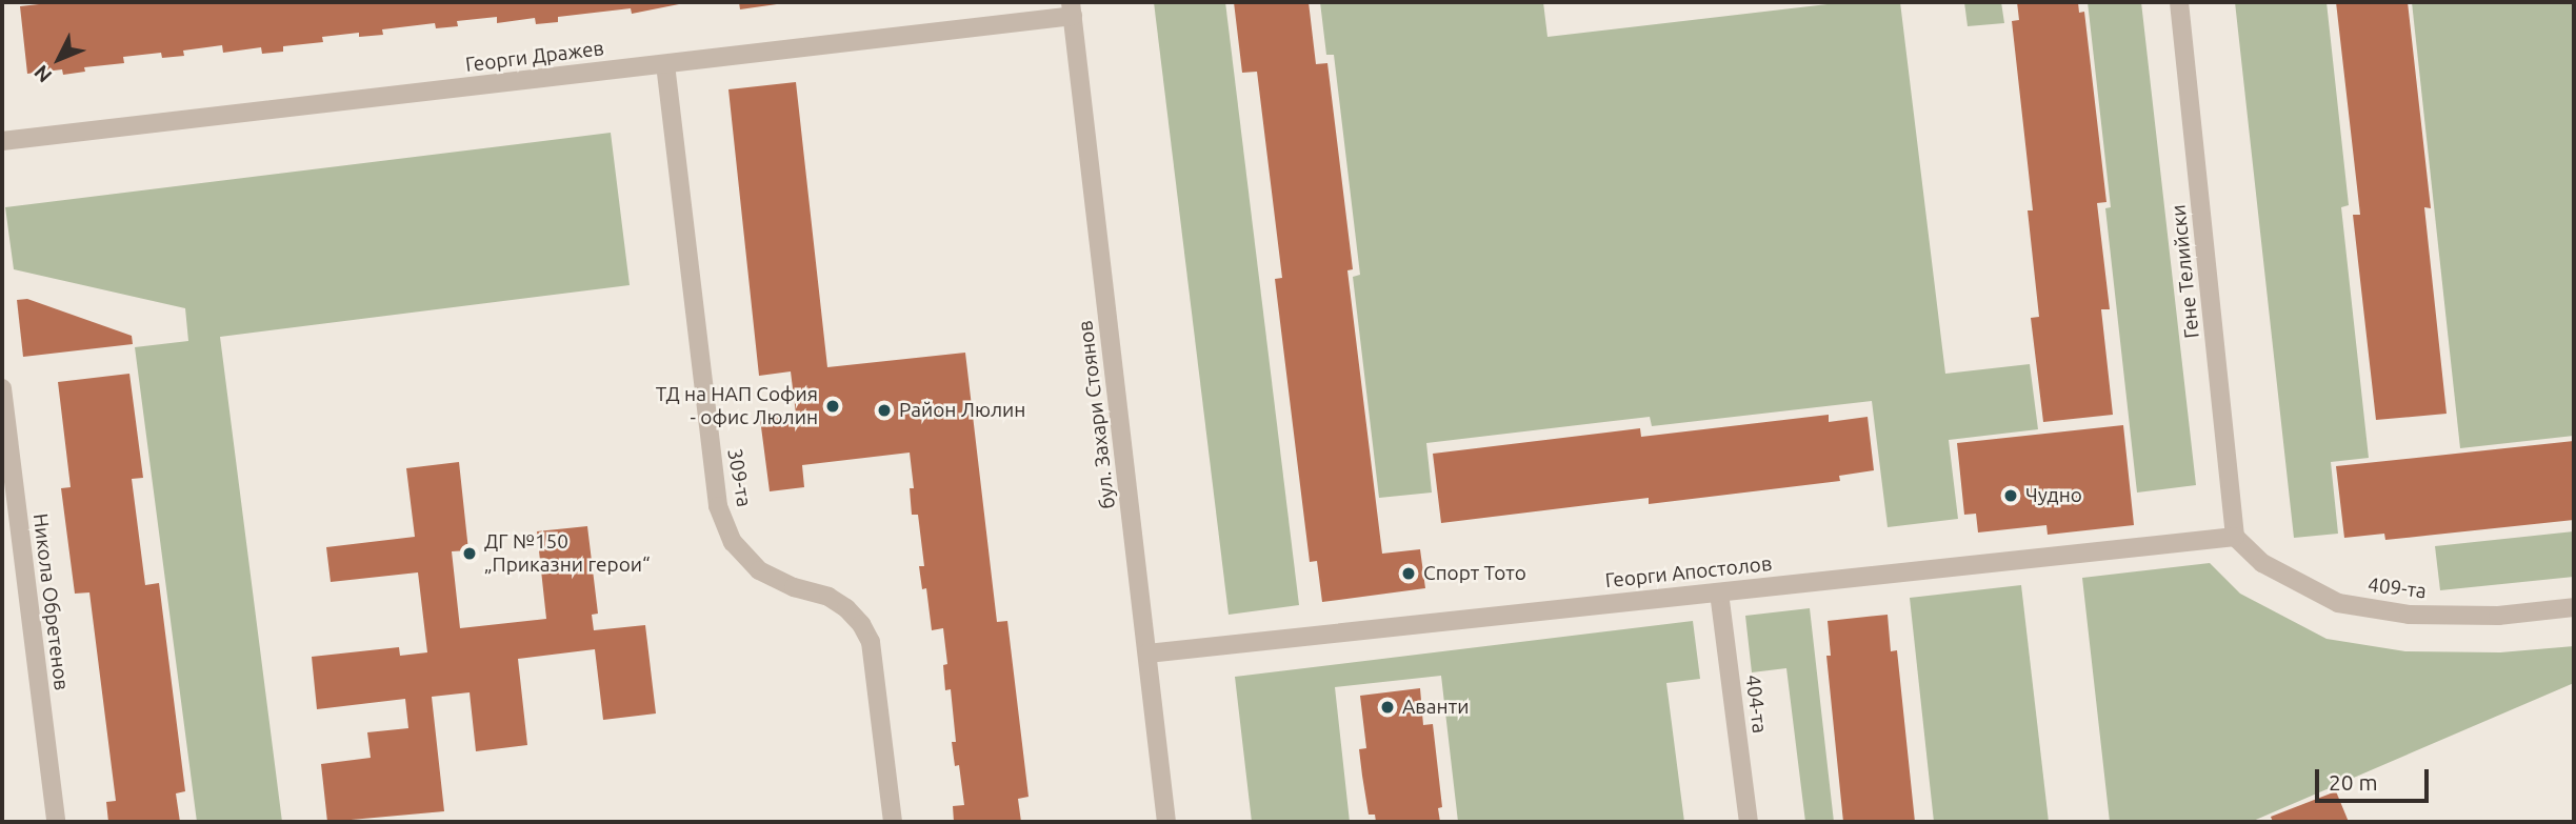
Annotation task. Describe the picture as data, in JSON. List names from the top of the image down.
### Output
{
  "streets": {
    "street": [
      "Георги Дражев",
      "Гене Телийски",
      "бул. Захари Стоянов",
      "309-та",
      "Георги Апостолов",
      "409-та",
      "Никола Обретенов",
      "404-та"
    ]
  },
  "crossings": [
    ["Георги Дражев", "бул. Захари Стоянов"],
    ["Георги Дражев", "309-та"],
    ["Гене Телийски", "Георги Апостолов"],
    ["Гене Телийски", "409-та"],
    ["бул. Захари Стоянов", "Георги Апостолов"],
    ["Георги Апостолов", "409-та"],
    ["Георги Апостолов", "404-та"]
  ],
  "places": [
    "ТД на НАП София - офис Люлин",
    "Район Люлин",
    "Чудно",
    "ДГ №150 „Приказни герои“",
    "Спорт Тото",
    "Аванти"
  ],
  "scale_bar": "20 m",
  "north": "bottom left"
}
